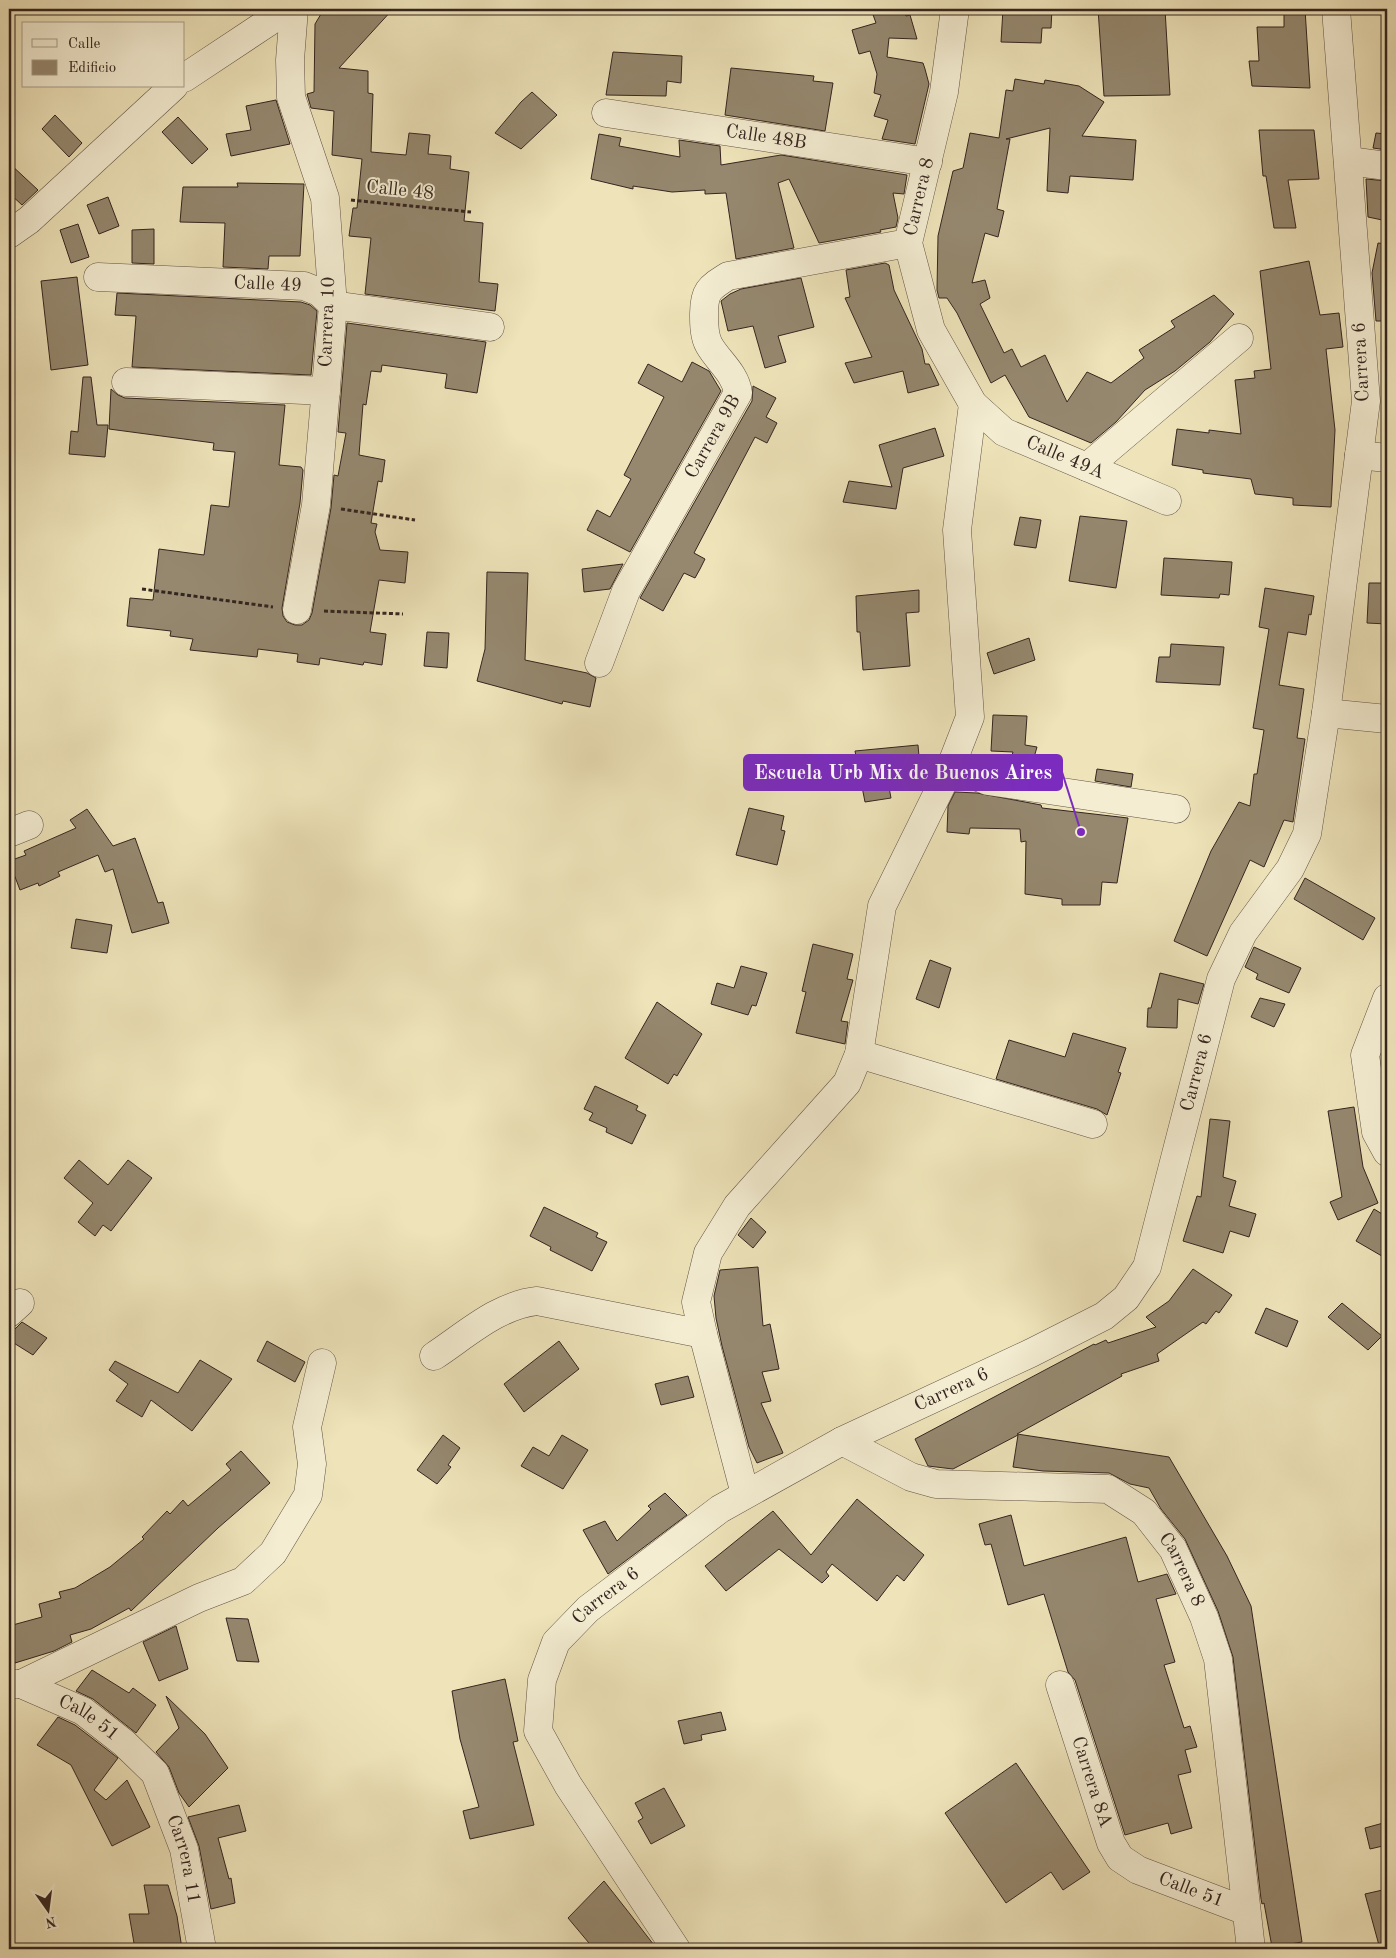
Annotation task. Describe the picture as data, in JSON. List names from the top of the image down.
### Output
{
  "streets": {
    "street": [
      "Calle 48B",
      "Carrera 8",
      "Calle 49",
      "Carrera 10",
      "Carrera 6",
      "Carrera 9B",
      "Calle 49A",
      "Calle 51",
      "Carrera 8A",
      "Carrera 11"
    ],
    "path": ["Calle 48"]
  },
  "crossings": [
    ["Calle 48B", "Carrera 8"],
    ["Calle 48", "Carrera 10"],
    ["Carrera 8", "Carrera 6"],
    ["Carrera 8", "Carrera 9B"],
    ["Carrera 8", "Calle 49A"],
    ["Carrera 8", "Calle 51"],
    ["Calle 49", "Carrera 10"],
    ["Calle 51", "Carrera 8A"],
    ["Calle 51", "Carrera 11"]
  ],
  "places": ["Escuela Urb Mix de Buenos Aires"],
  "legend": ["Calle", "Edificio"],
  "north": "bottom"
}
